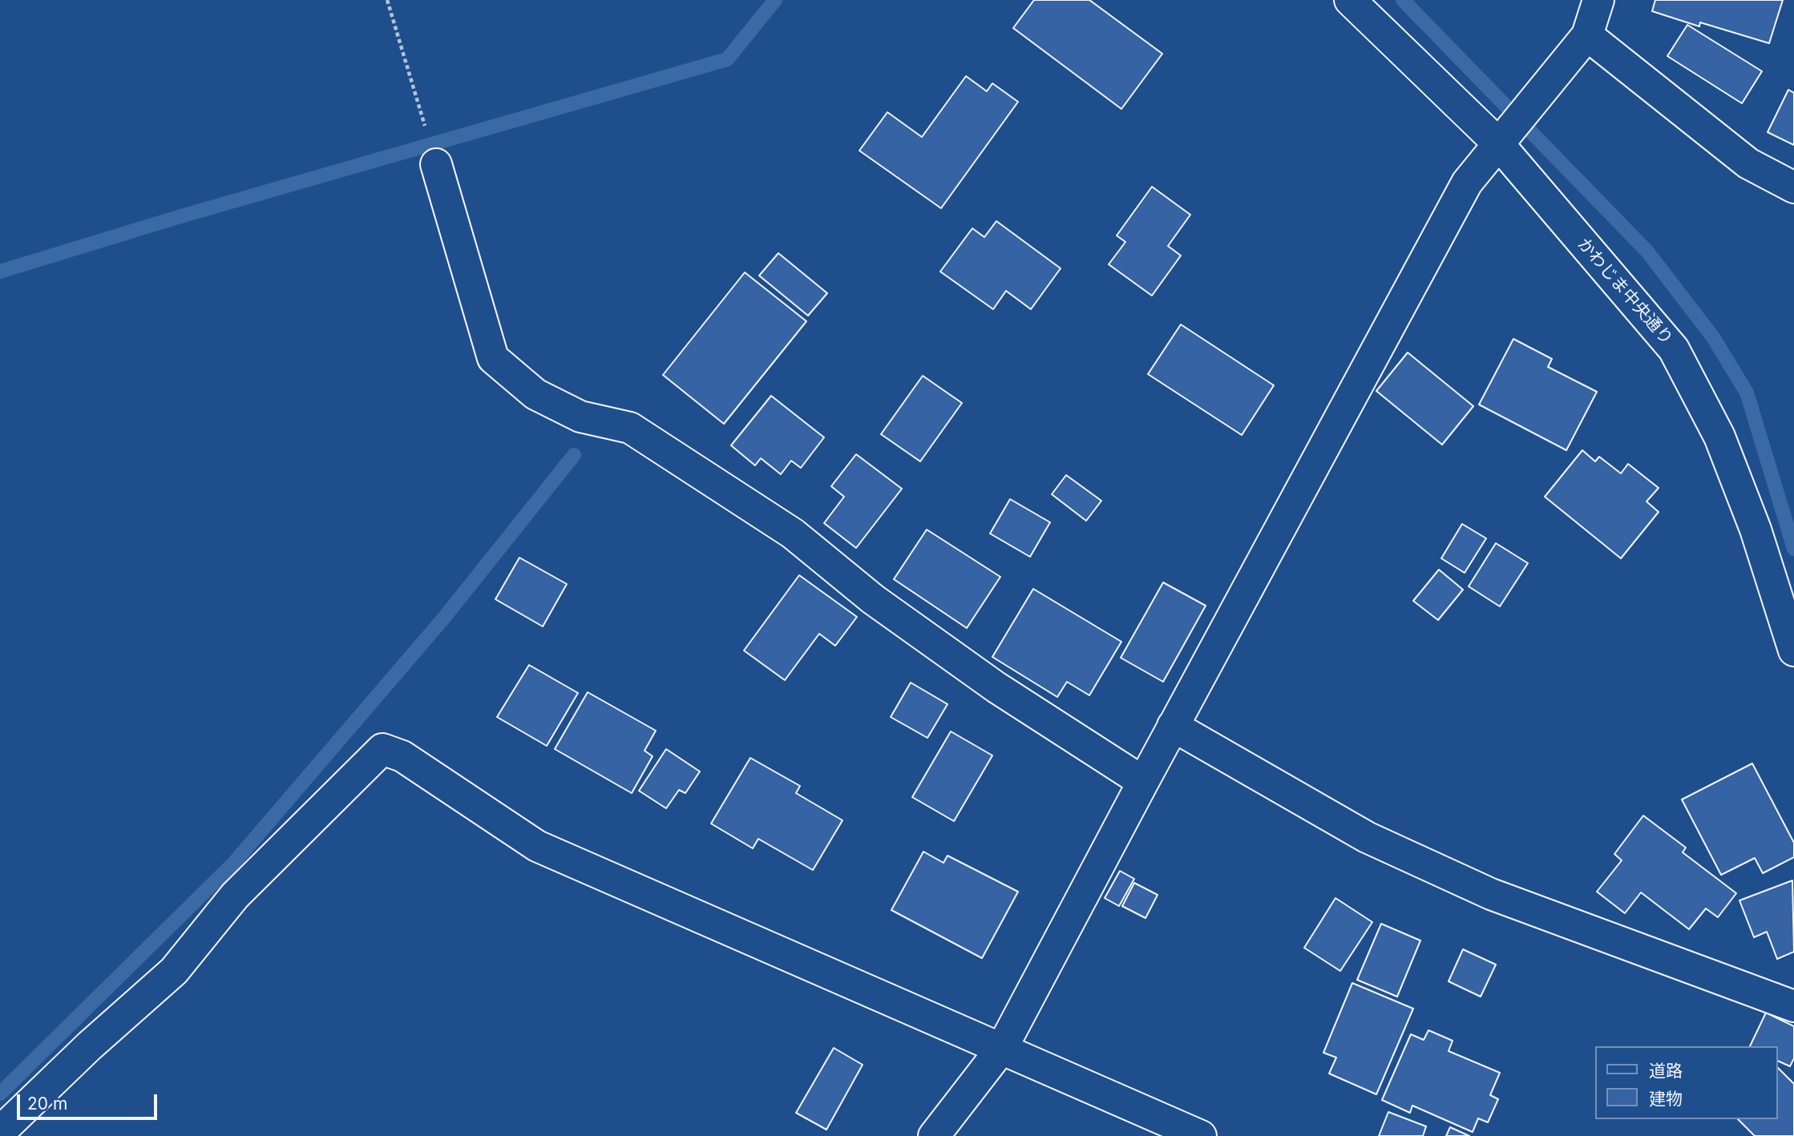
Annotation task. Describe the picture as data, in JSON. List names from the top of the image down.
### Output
{
  "streets": {
    "street": ["かわじま中央通り"]
  },
  "legend": ["道路", "建物"],
  "scale_bar": "20 m"
}
